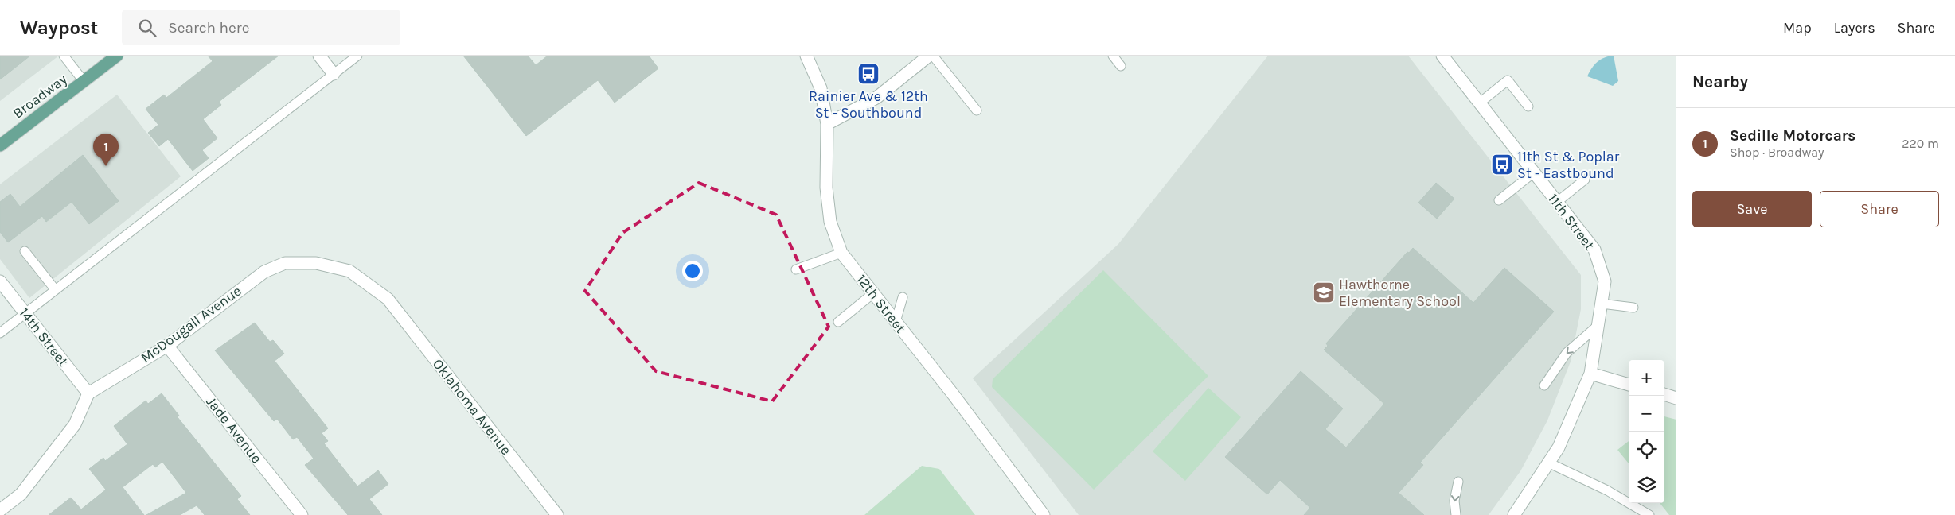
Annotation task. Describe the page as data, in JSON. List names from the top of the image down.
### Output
{
  "streets": {
    "main road": ["Broadway"],
    "street": [
      "11th Street",
      "12th Street",
      "McDougall Avenue",
      "14th Street",
      "Oklahoma Avenue",
      "Jade Avenue"
    ]
  },
  "crossings": [
    ["McDougall Avenue", "14th Street"],
    ["McDougall Avenue", "Oklahoma Avenue"],
    ["McDougall Avenue", "Jade Avenue"]
  ],
  "places": {
    "bus stop": ["Rainier Ave & 12th St - Southbound", "11th St & Poplar St - Eastbound"],
    "school or university": ["Hawthorne Elementary School"]
  },
  "page": {
    "header": "Waypost",
    "search": "Search here",
    "nav": ["Map", "Layers", "Share"],
    "heading": "Nearby",
    "list": [
      {
        "mark": "1",
        "name": "Sedille Motorcars",
        "note": "Shop · Broadway",
        "value": "220 m"
      }
    ],
    "pins": "1",
    "buttons": ["Save", "Share"],
    "map_buttons": ["+", "−"]
  }
}
